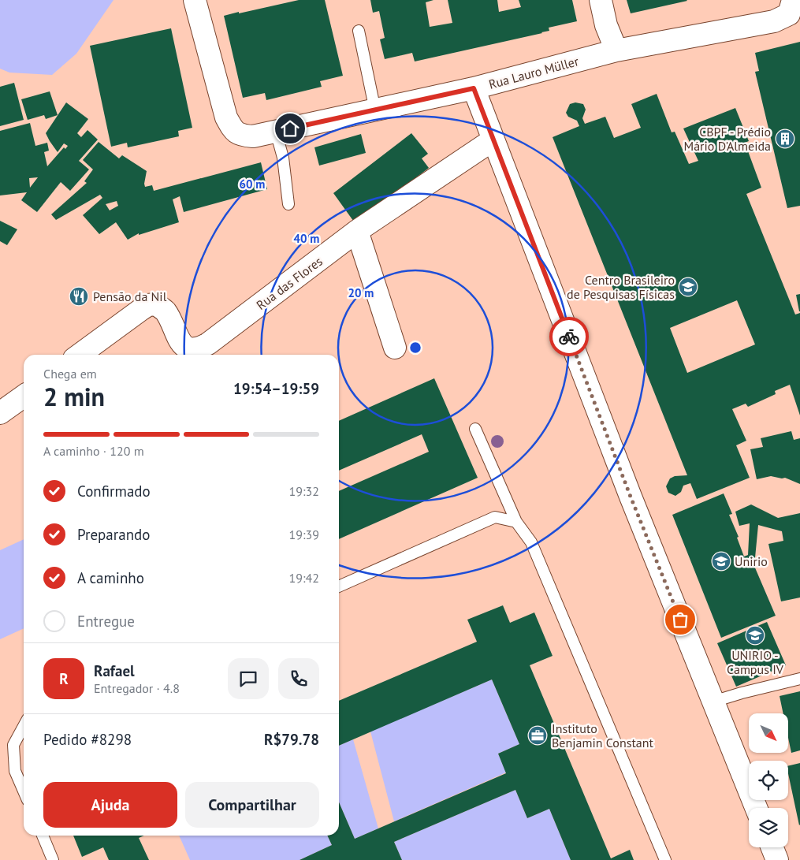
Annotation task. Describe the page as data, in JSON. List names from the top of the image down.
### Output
{
  "streets": {
    "street": ["Rua Lauro Müller", "Rua das Flores"]
  },
  "places": {
    "building": ["CBPF - Prédio Mário D'Almeida"],
    "school or university": ["Centro Brasileiro de Pesquisas Físicas", "Unirio", "UNIRIO - Campus IV"],
    "restaurant": ["Pensão da Nil"],
    "office": ["Instituto Benjamin Constant"]
  },
  "north": "bottom right",
  "page": {
    "heading": ["2 min", "Chega em", "19:54–19:59"],
    "panel": [
      "Rafael",
      "Entregador · 4.8",
      "Pedido #8298",
      "R$79.78"
    ],
    "bar": "A caminho · 120 m",
    "list": [
      ["Confirmado", "19:32"],
      ["Preparando", "19:39"],
      ["A caminho", "19:42"],
      "Entregue"
    ],
    "round": "R",
    "buttons": ["Ajuda", "Compartilhar"]
  },
  "rings": ["60 m", "40 m", "20 m"]
}
